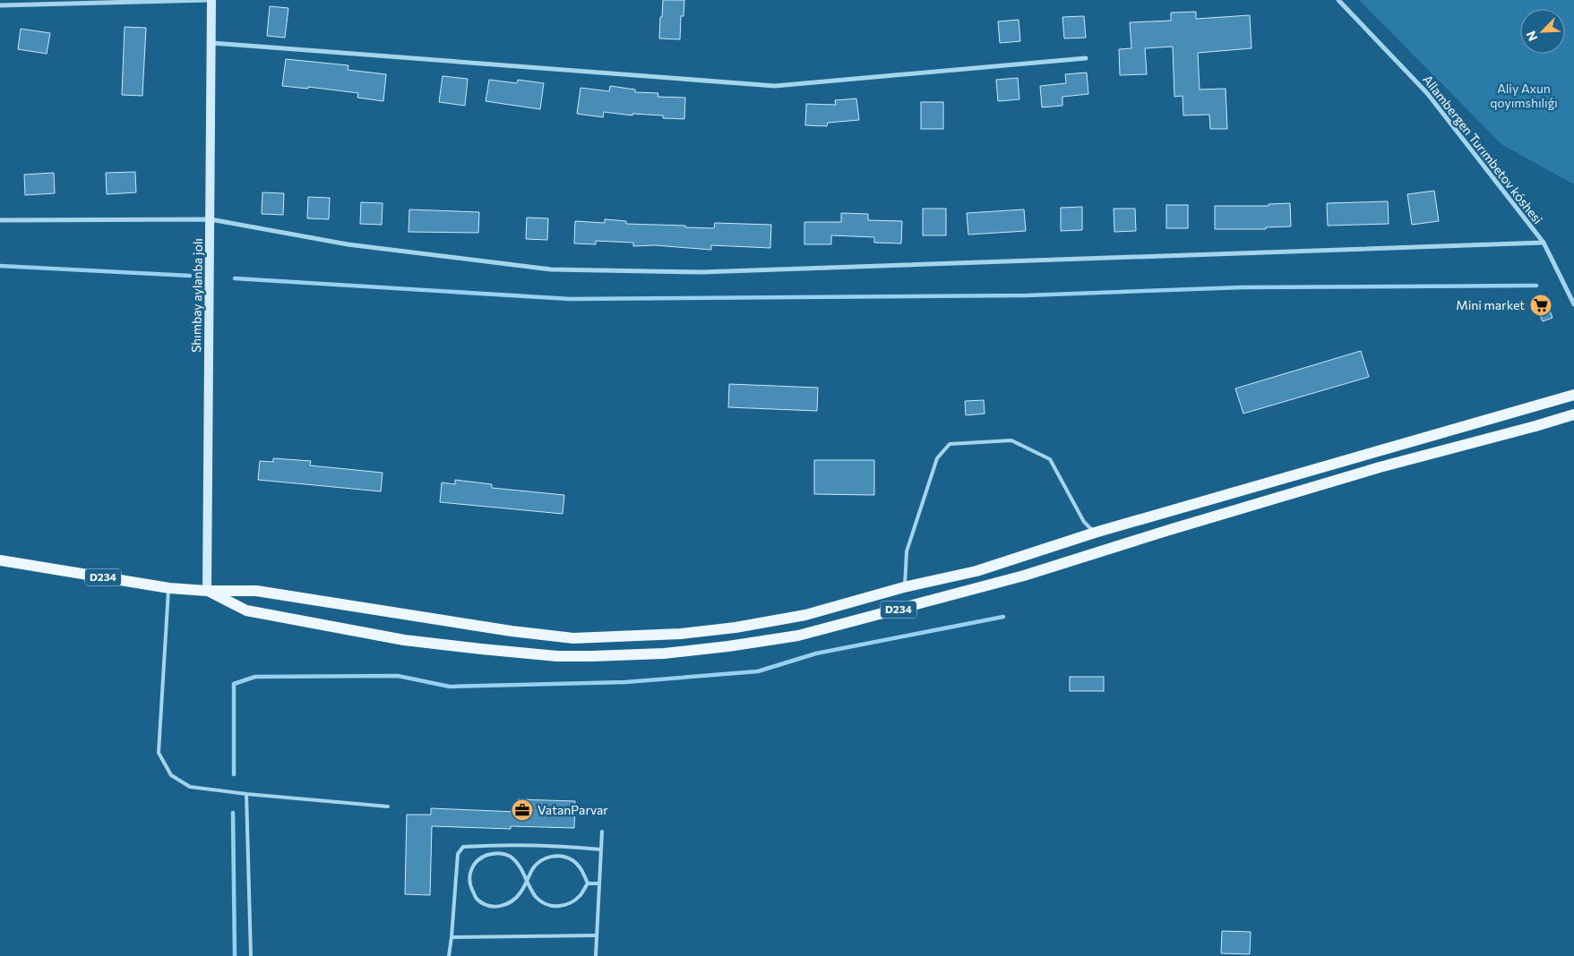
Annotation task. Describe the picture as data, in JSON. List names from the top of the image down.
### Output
{
  "streets": {
    "main road": ["Shımbay aylanba jolı", "D234"],
    "street": ["Allambergen Turımbetov kóshesi"]
  },
  "crossings": [
    ["Shımbay aylanba jolı", "D234"]
  ],
  "parks": ["Aliy Axun qoyımshılıǵı"],
  "places": {
    "supermarket": ["Mini market"],
    "office": ["VatanParvar"]
  },
  "north": "bottom left"
}
